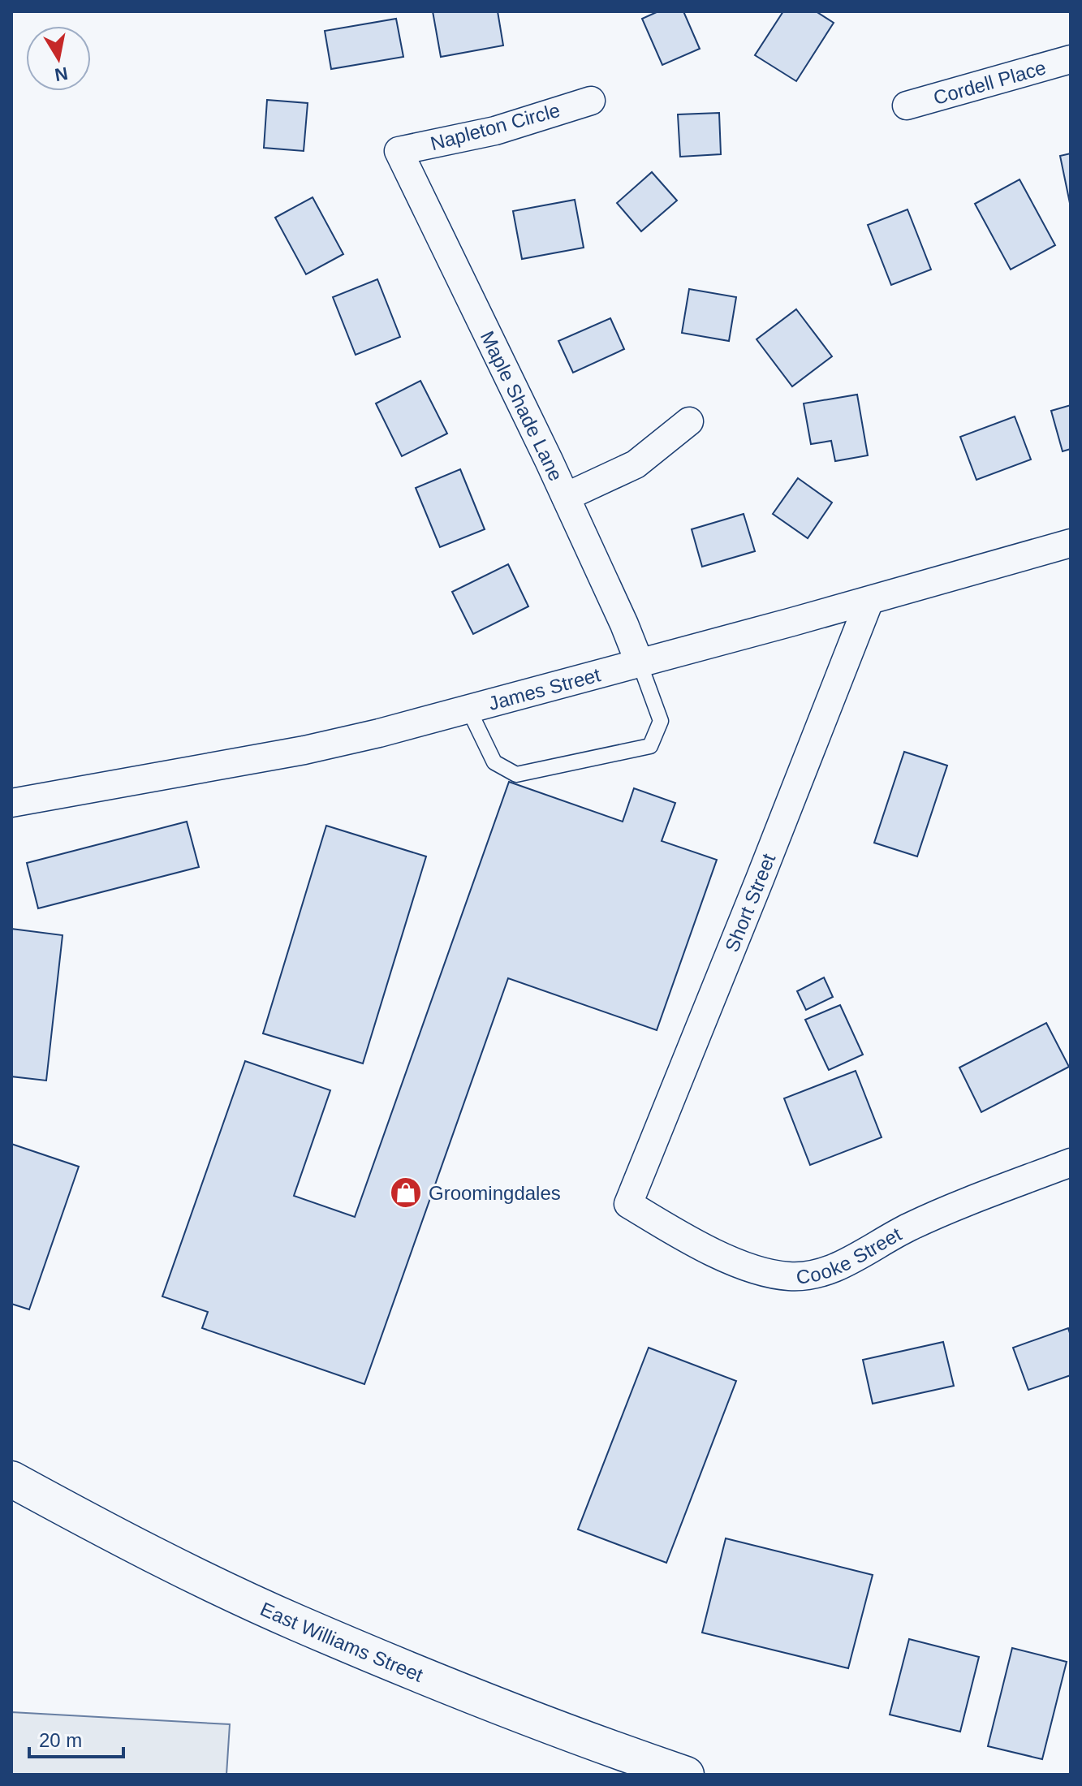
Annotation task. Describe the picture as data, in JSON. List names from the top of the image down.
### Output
{
  "streets": {
    "main road": ["East Williams Street"],
    "street": [
      "Cordell Place",
      "Napleton Circle",
      "Maple Shade Lane",
      "James Street",
      "Short Street",
      "Cooke Street"
    ]
  },
  "crossings": [
    ["Napleton Circle", "Maple Shade Lane"],
    ["Maple Shade Lane", "James Street"],
    ["James Street", "Short Street"],
    ["Short Street", "Cooke Street"]
  ],
  "places": {
    "shop": ["Groomingdales"]
  },
  "scale_bar": "20 m",
  "north": "bottom"
}
